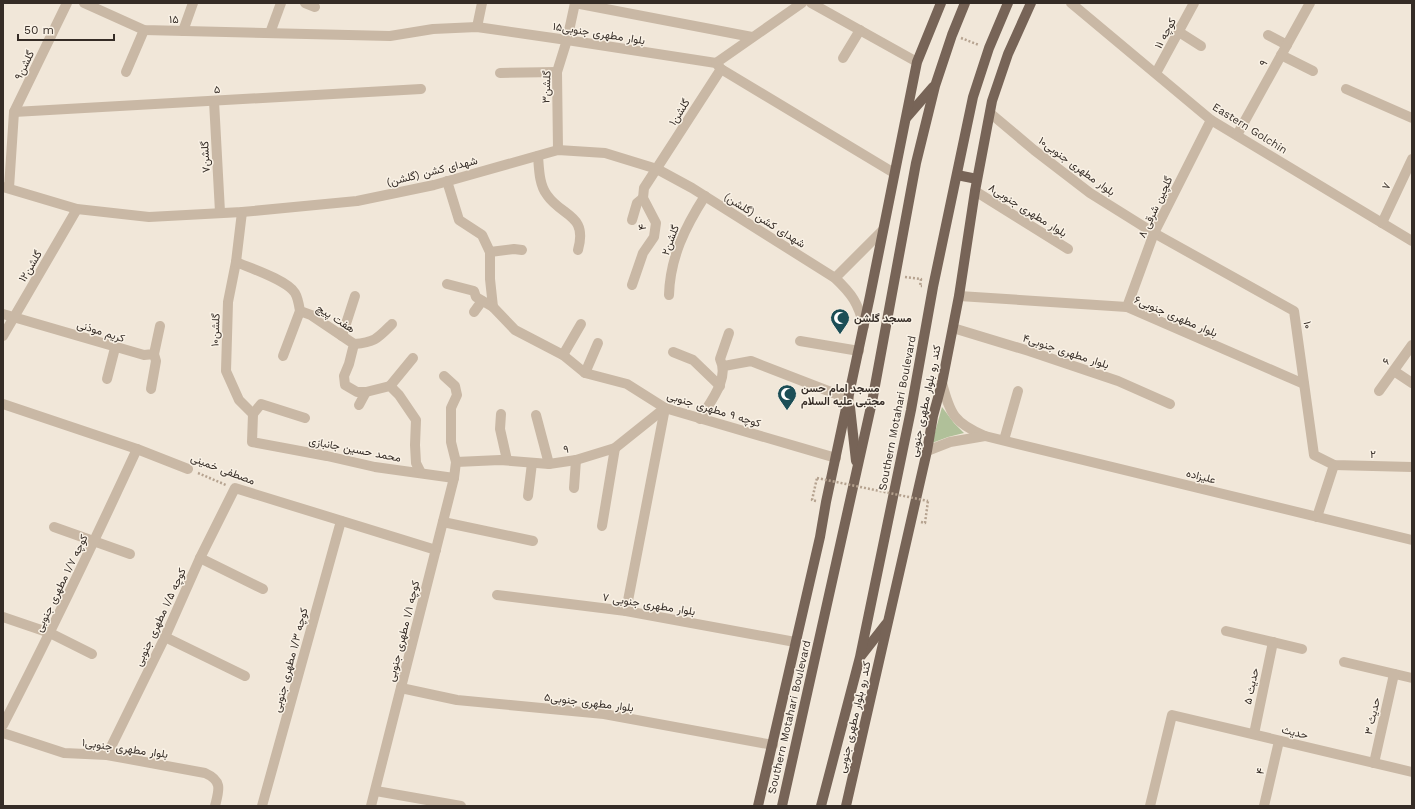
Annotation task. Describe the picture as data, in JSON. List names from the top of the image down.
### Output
{
  "streets": {
    "main road": ["کند رو بلوار مطهری جنوبی", "ُSouthern Motahari Boulevard"],
    "street": [
      "۱۵",
      "بلوار مطهری جنوبی۱۵",
      "کوچه ۱۱",
      "۹",
      "گلشن۹",
      "گلشن۳",
      "۵",
      "گلشن۱",
      "Eastern Golchin",
      "گلشن۷",
      "بلوار مطهری جنوبی۱۰",
      "شهدای کشن (گلشن)",
      "۷",
      "۸ گلچین شرقی",
      "۸بلوار مطهری جنوبی",
      "۴",
      "گلشن۲",
      "گلشن۱۲",
      "بلوار مطهری جنوبی۶",
      "هفت پیچ",
      "۱۰",
      "گلشن۱۰",
      "کریم موذنی",
      "بلوار مطهری جنوبی۴",
      "۶",
      "کوچه ۹ مطهری جنوبی",
      "محمد حسین جانبازی",
      "۲",
      "مصطفی خمینی",
      "علیزاده",
      "کوچه ۱/۷ مطهری جنوبی",
      "۷ بلوار مطهری جنوبی",
      "کوچه ۱/۵ مطهری جنوبی",
      "کوچه ۱/۱ مطهری جنوبی",
      "کوچه ۱/۳ مطهری جنوبی",
      "حدیث ۵",
      "۵بلوار مطهری جنوبی",
      "حدیث ۳",
      "حدیث",
      "۱بلوار مطهری جنوبی"
    ]
  },
  "crossings": [
    ["۱۵", "بلوار مطهری جنوبی۱۵"],
    ["بلوار مطهری جنوبی۱۵", "گلشن۳"],
    ["بلوار مطهری جنوبی۱۵", "گلشن۱"],
    ["کوچه ۱۱", "Eastern Golchin"],
    ["۹", "Eastern Golchin"],
    ["۹", "کوچه ۹ مطهری جنوبی"],
    ["۹", "کوچه ۱/۱ مطهری جنوبی"],
    ["گلشن۹", "۵"],
    ["گلشن۹", "شهدای کشن (گلشن)"],
    ["گلشن۳", "شهدای کشن (گلشن)"],
    ["۵", "گلشن۷"],
    ["گلشن۱", "شهدای کشن (گلشن)"],
    ["Eastern Golchin", "۷"],
    ["Eastern Golchin", "۸ گلچین شرقی"],
    ["گلشن۷", "شهدای کشن (گلشن)"],
    ["بلوار مطهری جنوبی۱۰", "۸ گلچین شرقی"],
    ["بلوار مطهری جنوبی۱۰", "۱۰"],
    ["بلوار مطهری جنوبی۱۰", "کند رو بلوار مطهری جنوبی"],
    ["شهدای کشن (گلشن)", "گلشن۲"],
    ["شهدای کشن (گلشن)", "گلشن۱۲"],
    ["شهدای کشن (گلشن)", "گلشن۱۰"],
    ["۸ گلچین شرقی", "بلوار مطهری جنوبی۶"],
    ["۸ گلچین شرقی", "۱۰"],
    ["۸بلوار مطهری جنوبی", "کند رو بلوار مطهری جنوبی"],
    ["۴", "حدیث"],
    ["گلشن۱۲", "کریم موذنی"],
    ["بلوار مطهری جنوبی۶", "۱۰"],
    ["بلوار مطهری جنوبی۶", "کند رو بلوار مطهری جنوبی"],
    ["هفت پیچ", "گلشن۱۰"],
    ["۱۰", "۲"],
    ["گلشن۱۰", "محمد حسین جانبازی"],
    ["بلوار مطهری جنوبی۴", "کند رو بلوار مطهری جنوبی"],
    ["کند رو بلوار مطهری جنوبی", "علیزاده"],
    ["محمد حسین جانبازی", "کوچه ۱/۱ مطهری جنوبی"],
    ["مصطفی خمینی", "کوچه ۱/۷ مطهری جنوبی"],
    ["مصطفی خمینی", "کوچه ۱/۵ مطهری جنوبی"],
    ["مصطفی خمینی", "کوچه ۱/۱ مطهری جنوبی"],
    ["مصطفی خمینی", "کوچه ۱/۳ مطهری جنوبی"],
    ["کوچه ۱/۵ مطهری جنوبی", "۱بلوار مطهری جنوبی"],
    ["کوچه ۱/۱ مطهری جنوبی", "۵بلوار مطهری جنوبی"],
    ["حدیث ۵", "حدیث"],
    ["حدیث ۳", "حدیث"]
  ],
  "places": {
    "mosque": ["مسجد گلشن", "مسجد امام حسن مجتبی علیه السلام"]
  },
  "scale_bar": "50 m"
}
